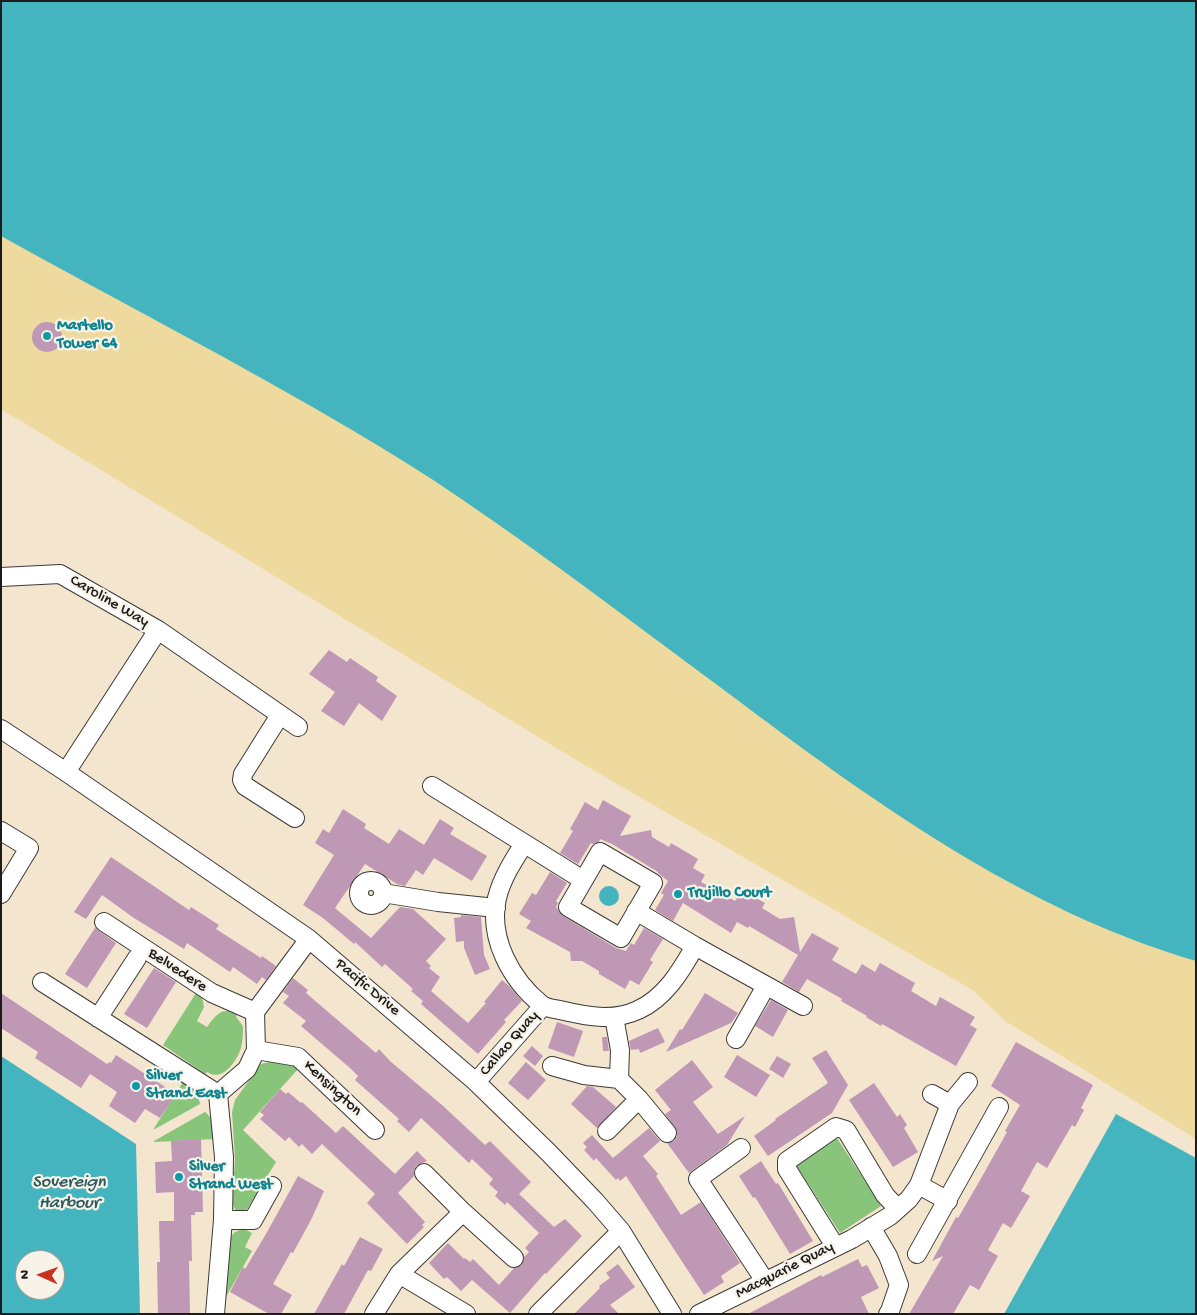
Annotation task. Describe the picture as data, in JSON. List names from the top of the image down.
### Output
{
  "streets": {
    "street": [
      "Caroline Way",
      "Belvedere",
      "Pacific Drive",
      "Callao Quay",
      "Kensington",
      "Macquarie Quay"
    ]
  },
  "crossings": [
    ["Caroline Way", "Pacific Drive"],
    ["Pacific Drive", "Callao Quay"]
  ],
  "water": ["Sovereign Harbour"],
  "places": [
    "Martello Tower 64",
    "Trujillo Court",
    "Silver Strand East",
    "Silver Strand West"
  ],
  "north": "left"
}
